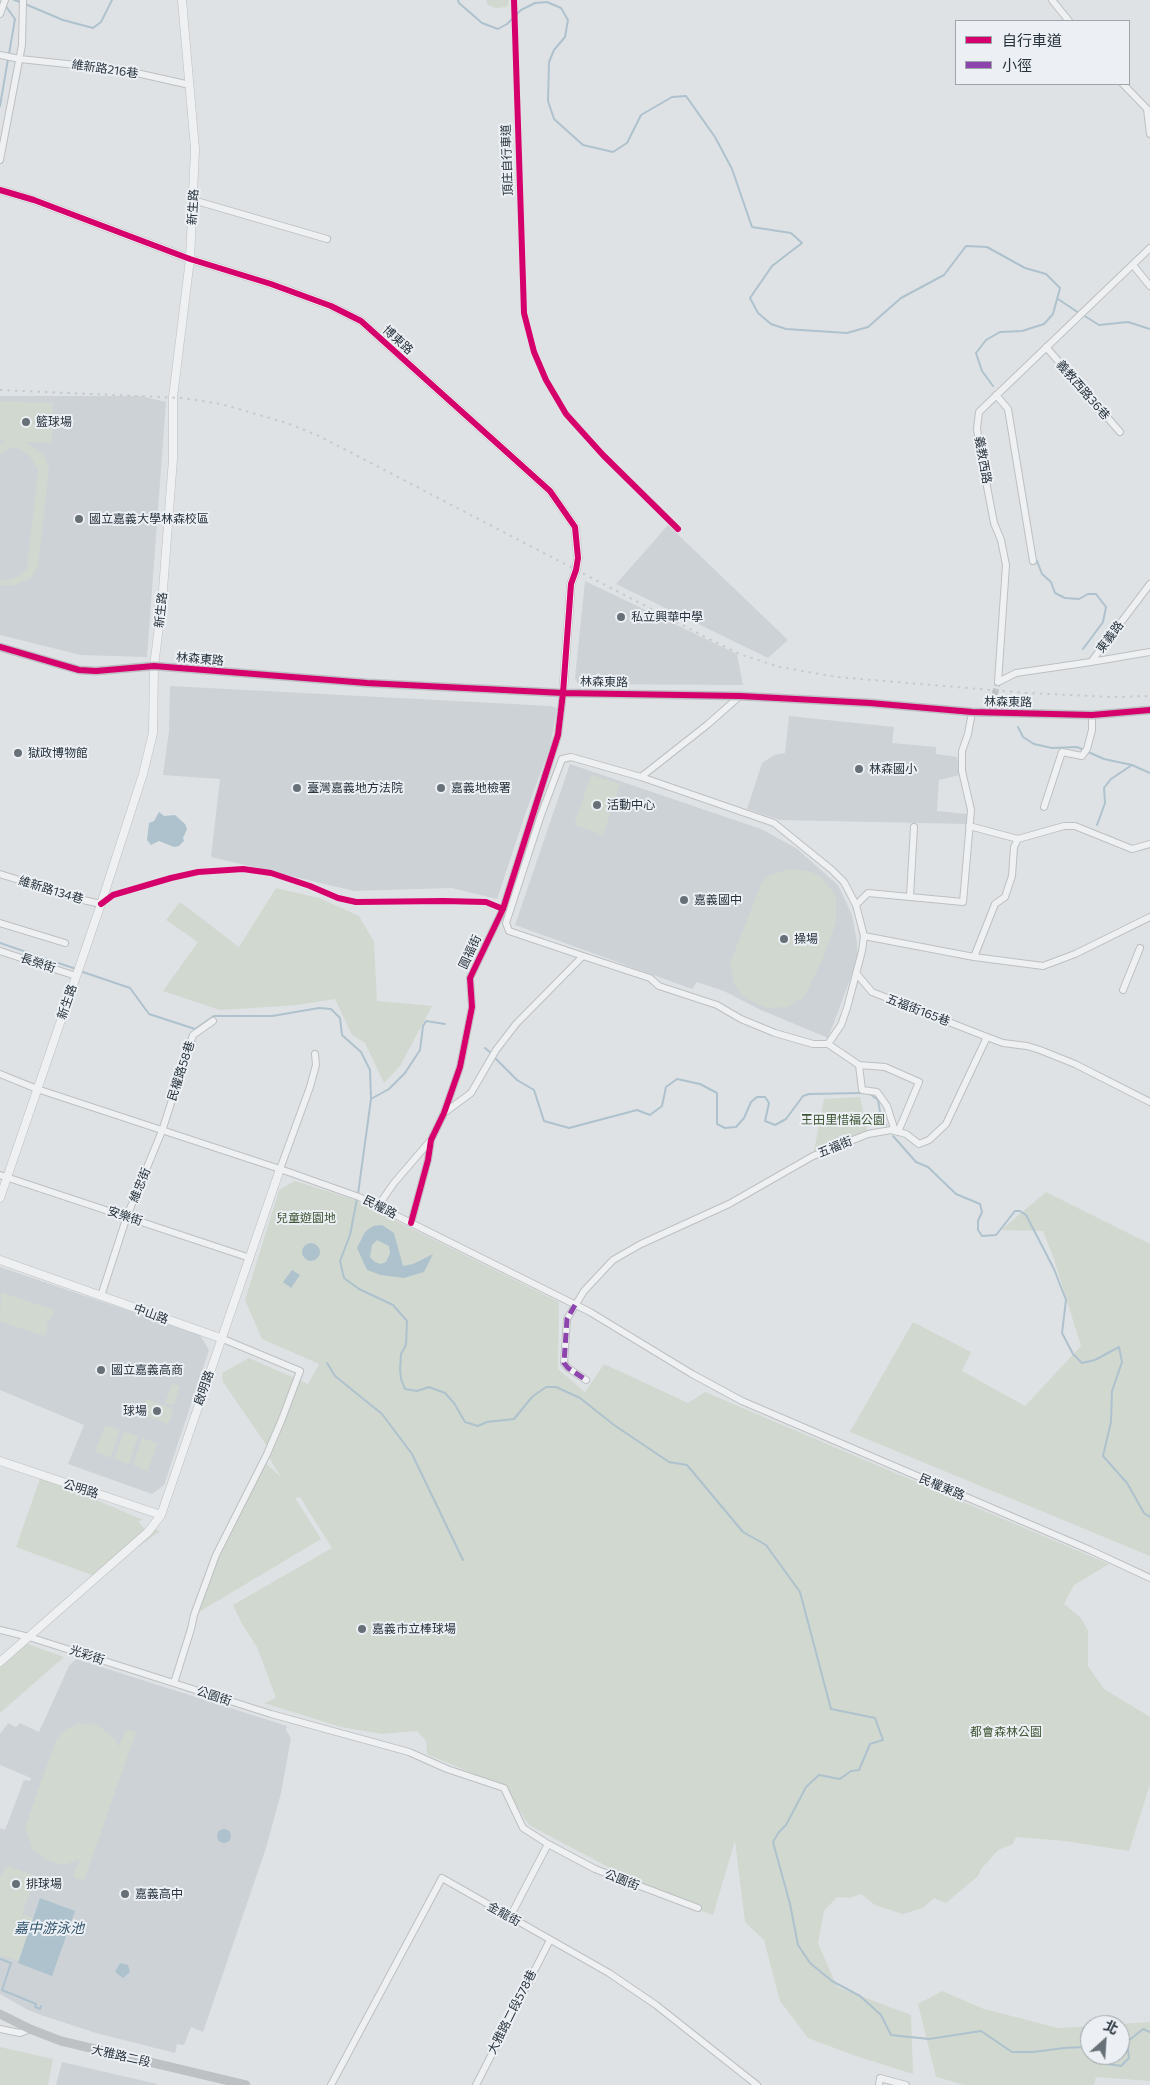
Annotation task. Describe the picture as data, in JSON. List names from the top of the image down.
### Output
{
  "streets": {
    "main road": ["林森東路", "大雅路二段"],
    "street": [
      "維新路216巷",
      "新生路",
      "博東路",
      "義教西路36巷",
      "義教西路",
      "東義路",
      "維新路134巷",
      "圓福街",
      "長榮街",
      "五福街165巷",
      "民權路58巷",
      "五福街",
      "維忠街",
      "民權路",
      "安樂街",
      "中山路",
      "啟明路",
      "民權東路",
      "公明路",
      "光彩街",
      "公園街",
      "金龍街",
      "大雅路二段578巷"
    ],
    "cycle path": ["頂庄自行車道"]
  },
  "crossings": [
    ["維新路216巷", "新生路"],
    ["新生路", "博東路"],
    ["新生路", "林森東路"],
    ["新生路", "維新路134巷"],
    ["新生路", "長榮街"],
    ["新生路", "民權路"],
    ["新生路", "安樂街"],
    ["博東路", "林森東路"],
    ["博東路", "圓福街"],
    ["義教西路36巷", "義教西路"],
    ["義教西路", "東義路"],
    ["林森東路", "圓福街"],
    ["圓福街", "民權路"],
    ["民權路58巷", "維忠街"],
    ["民權路58巷", "民權路"],
    ["五福街", "民權路"],
    ["維忠街", "民權路"],
    ["維忠街", "安樂街"],
    ["維忠街", "中山路"],
    ["民權路", "啟明路"],
    ["民權路", "民權東路"],
    ["安樂街", "啟明路"],
    ["中山路", "啟明路"],
    ["中山路", "光彩街"],
    ["中山路", "公園街"],
    ["啟明路", "公明路"],
    ["啟明路", "光彩街"],
    ["光彩街", "公園街"],
    ["金龍街", "大雅路二段578巷"]
  ],
  "water": ["嘉中游泳池"],
  "parks": ["王田里惜福公園", "兒童遊園地", "都會森林公園"],
  "places": [
    "籃球場",
    "國立嘉義大學林森校區",
    "私立興華中學",
    "獄政博物館",
    "林森國小",
    "臺灣嘉義地方法院",
    "嘉義地檢署",
    "活動中心",
    "嘉義國中",
    "操場",
    "國立嘉義高商",
    "球場",
    "嘉義市立棒球場",
    "排球場",
    "嘉義高中"
  ],
  "legend": ["自行車道", "小徑"],
  "north": "top right"
}
